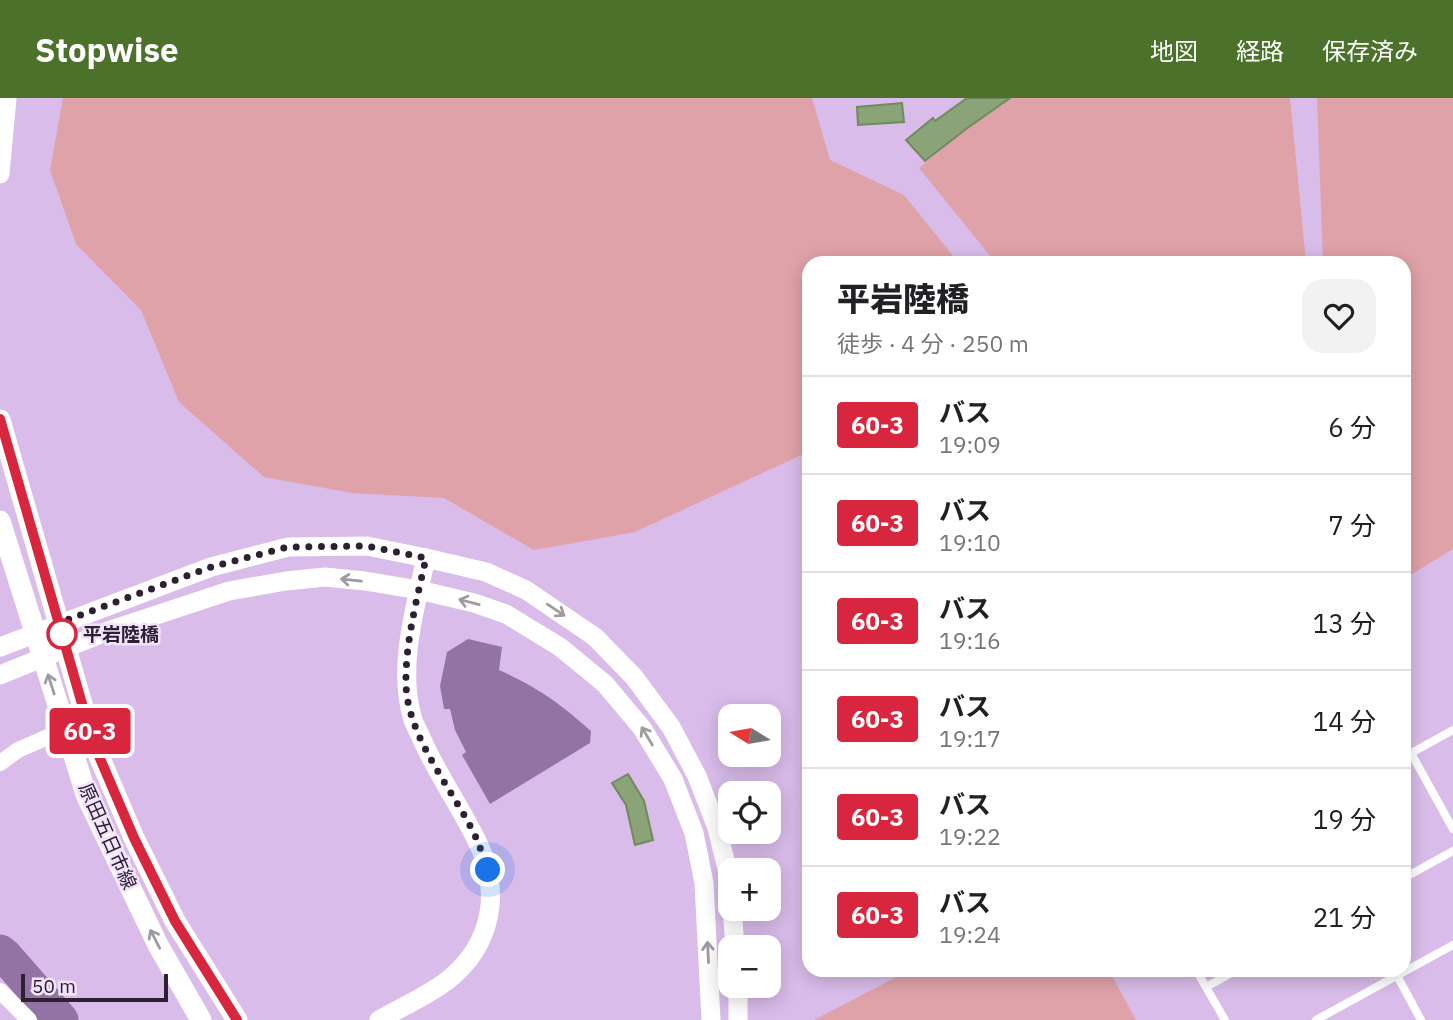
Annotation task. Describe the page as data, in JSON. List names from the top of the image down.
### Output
{
  "streets": {
    "main road": ["原田五日市線"]
  },
  "places": ["平岩陸橋"],
  "lines": ["bus line 60-3"],
  "scale_bar": "50 m",
  "north": "left",
  "page": {
    "header": "Stopwise",
    "nav": ["地図", "経路", "保存済み"],
    "on_map": "60-3",
    "heading": ["平岩陸橋", "徒歩 · 4 分 · 250 m"],
    "list": [
      {
        "mark": "60-3",
        "name": "バス",
        "note": "19:09",
        "value": "6 分"
      },
      {
        "mark": "60-3",
        "name": "バス",
        "note": "19:10",
        "value": "7 分"
      },
      {
        "mark": "60-3",
        "name": "バス",
        "note": "19:16",
        "value": "13 分"
      },
      {
        "mark": "60-3",
        "name": "バス",
        "note": "19:17",
        "value": "14 分"
      },
      {
        "mark": "60-3",
        "name": "バス",
        "note": "19:22",
        "value": "19 分"
      },
      {
        "mark": "60-3",
        "name": "バス",
        "note": "19:24",
        "value": "21 分"
      }
    ],
    "map_buttons": ["+", "−"],
    "scale": "50 m"
  }
}
